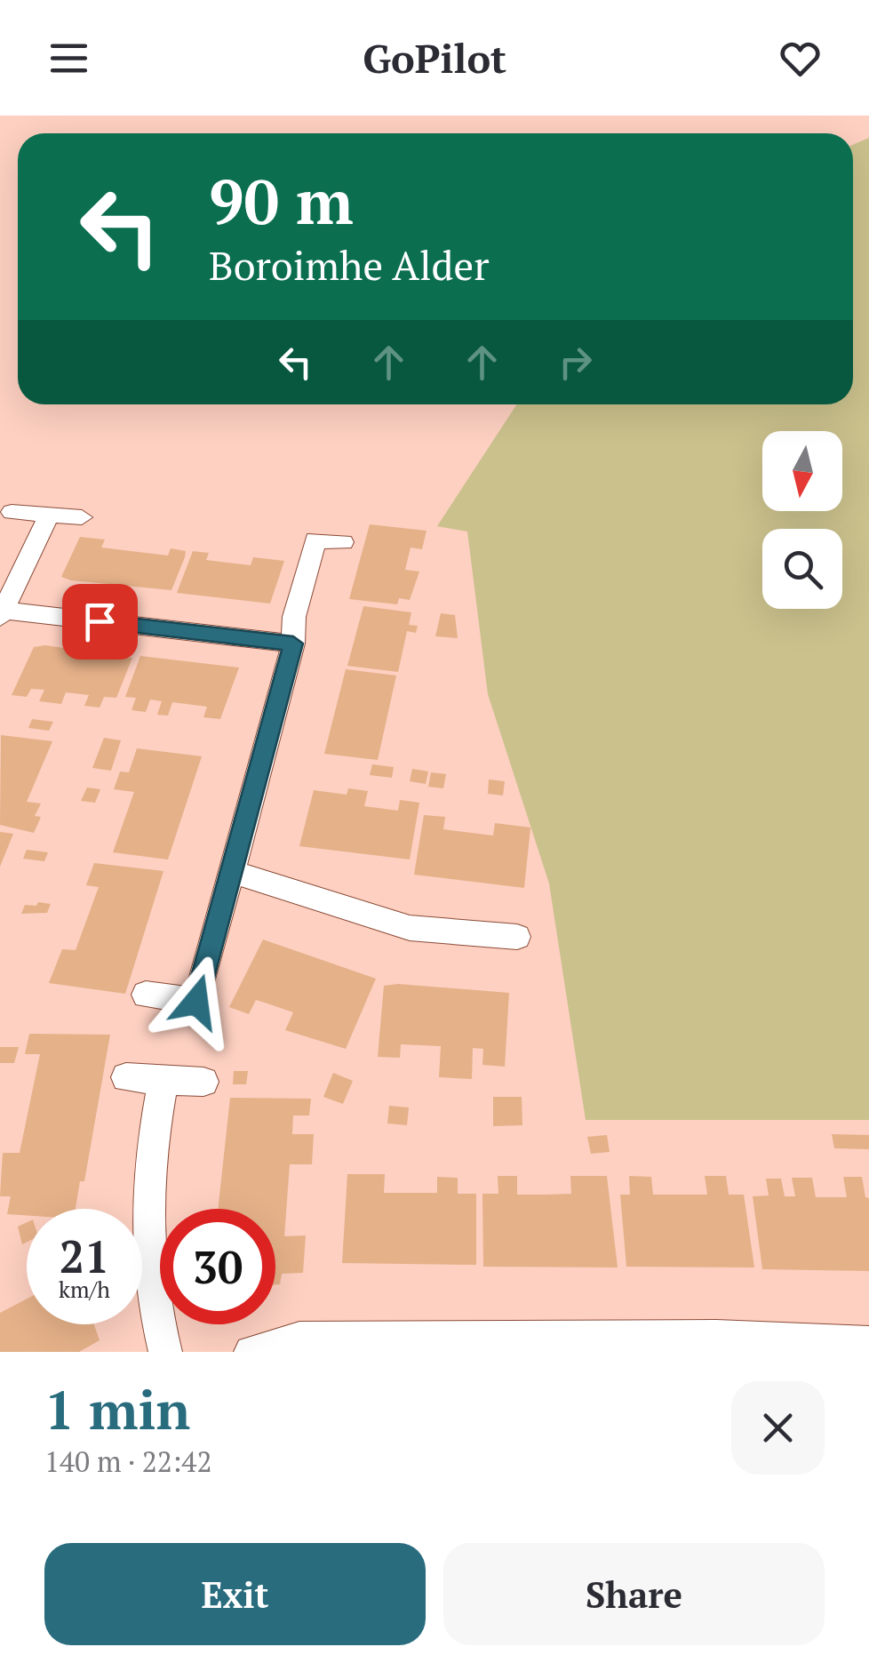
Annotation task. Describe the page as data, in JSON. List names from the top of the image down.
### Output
{
  "north": "bottom",
  "page": {
    "header": "GoPilot",
    "turn": ["90 m", "Boroimhe Alder"],
    "speed": "21 km/h",
    "limit": "30",
    "heading": ["1 min", "140 m · 22:42"],
    "buttons": ["Exit", "Share"]
  }
}
